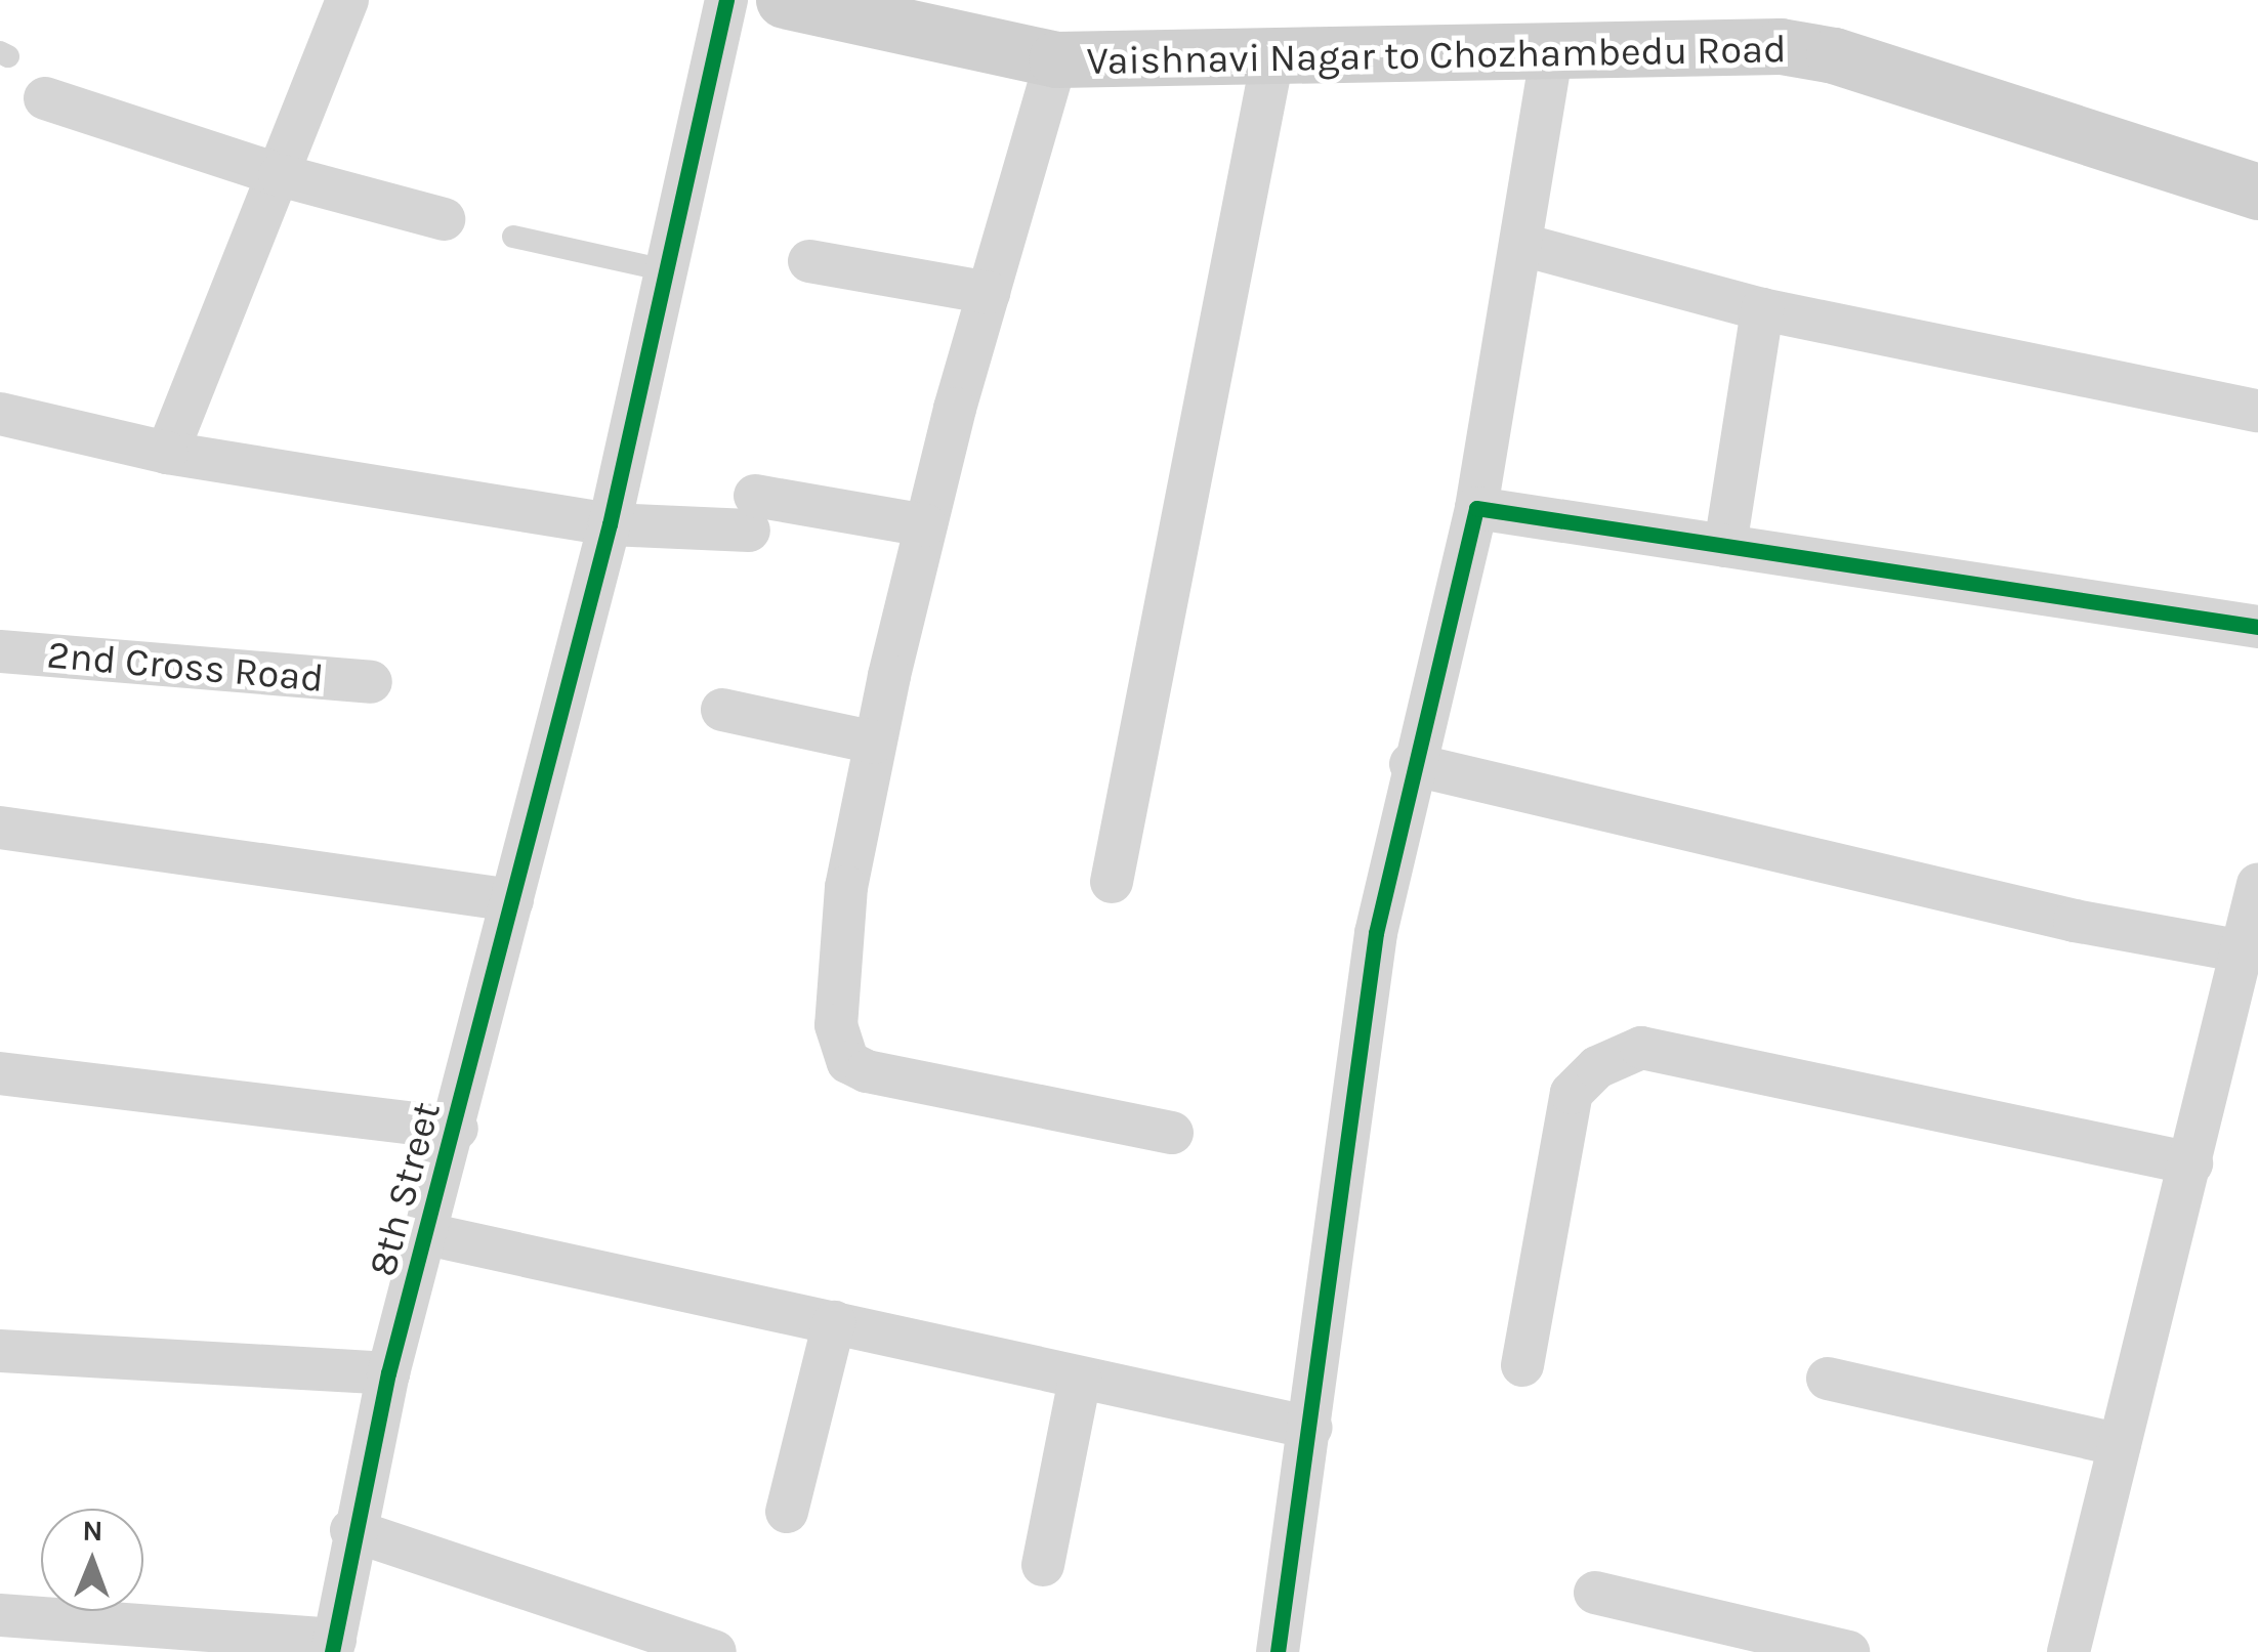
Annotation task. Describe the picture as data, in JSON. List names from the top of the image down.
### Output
{
  "streets": {
    "street": ["Vaishnavi Nagar to Chozhambedu Road", "2nd Cross Road", "8th Street"]
  },
  "north": "top"
}
